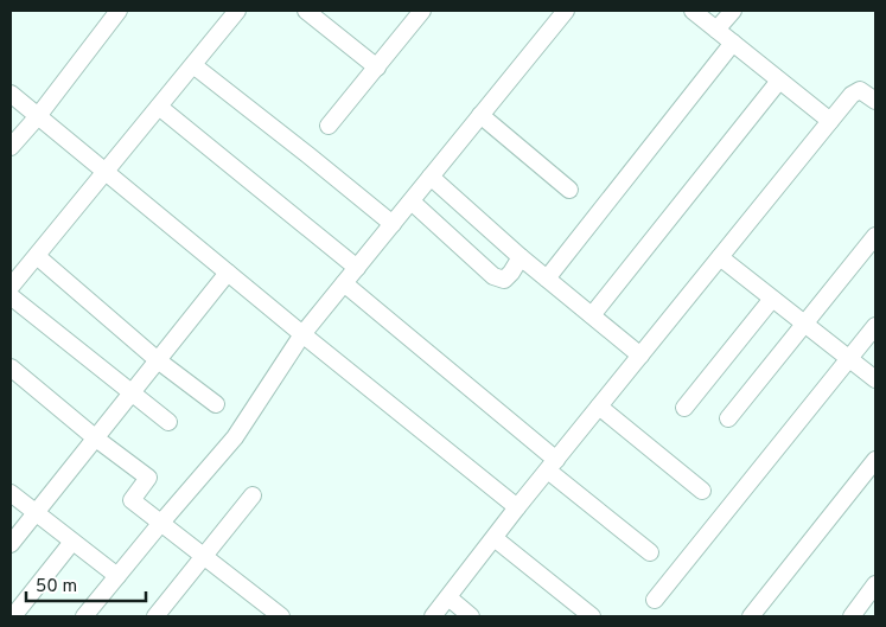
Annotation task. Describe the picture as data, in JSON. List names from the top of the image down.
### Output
{
  "scale_bar": "50 m"
}
